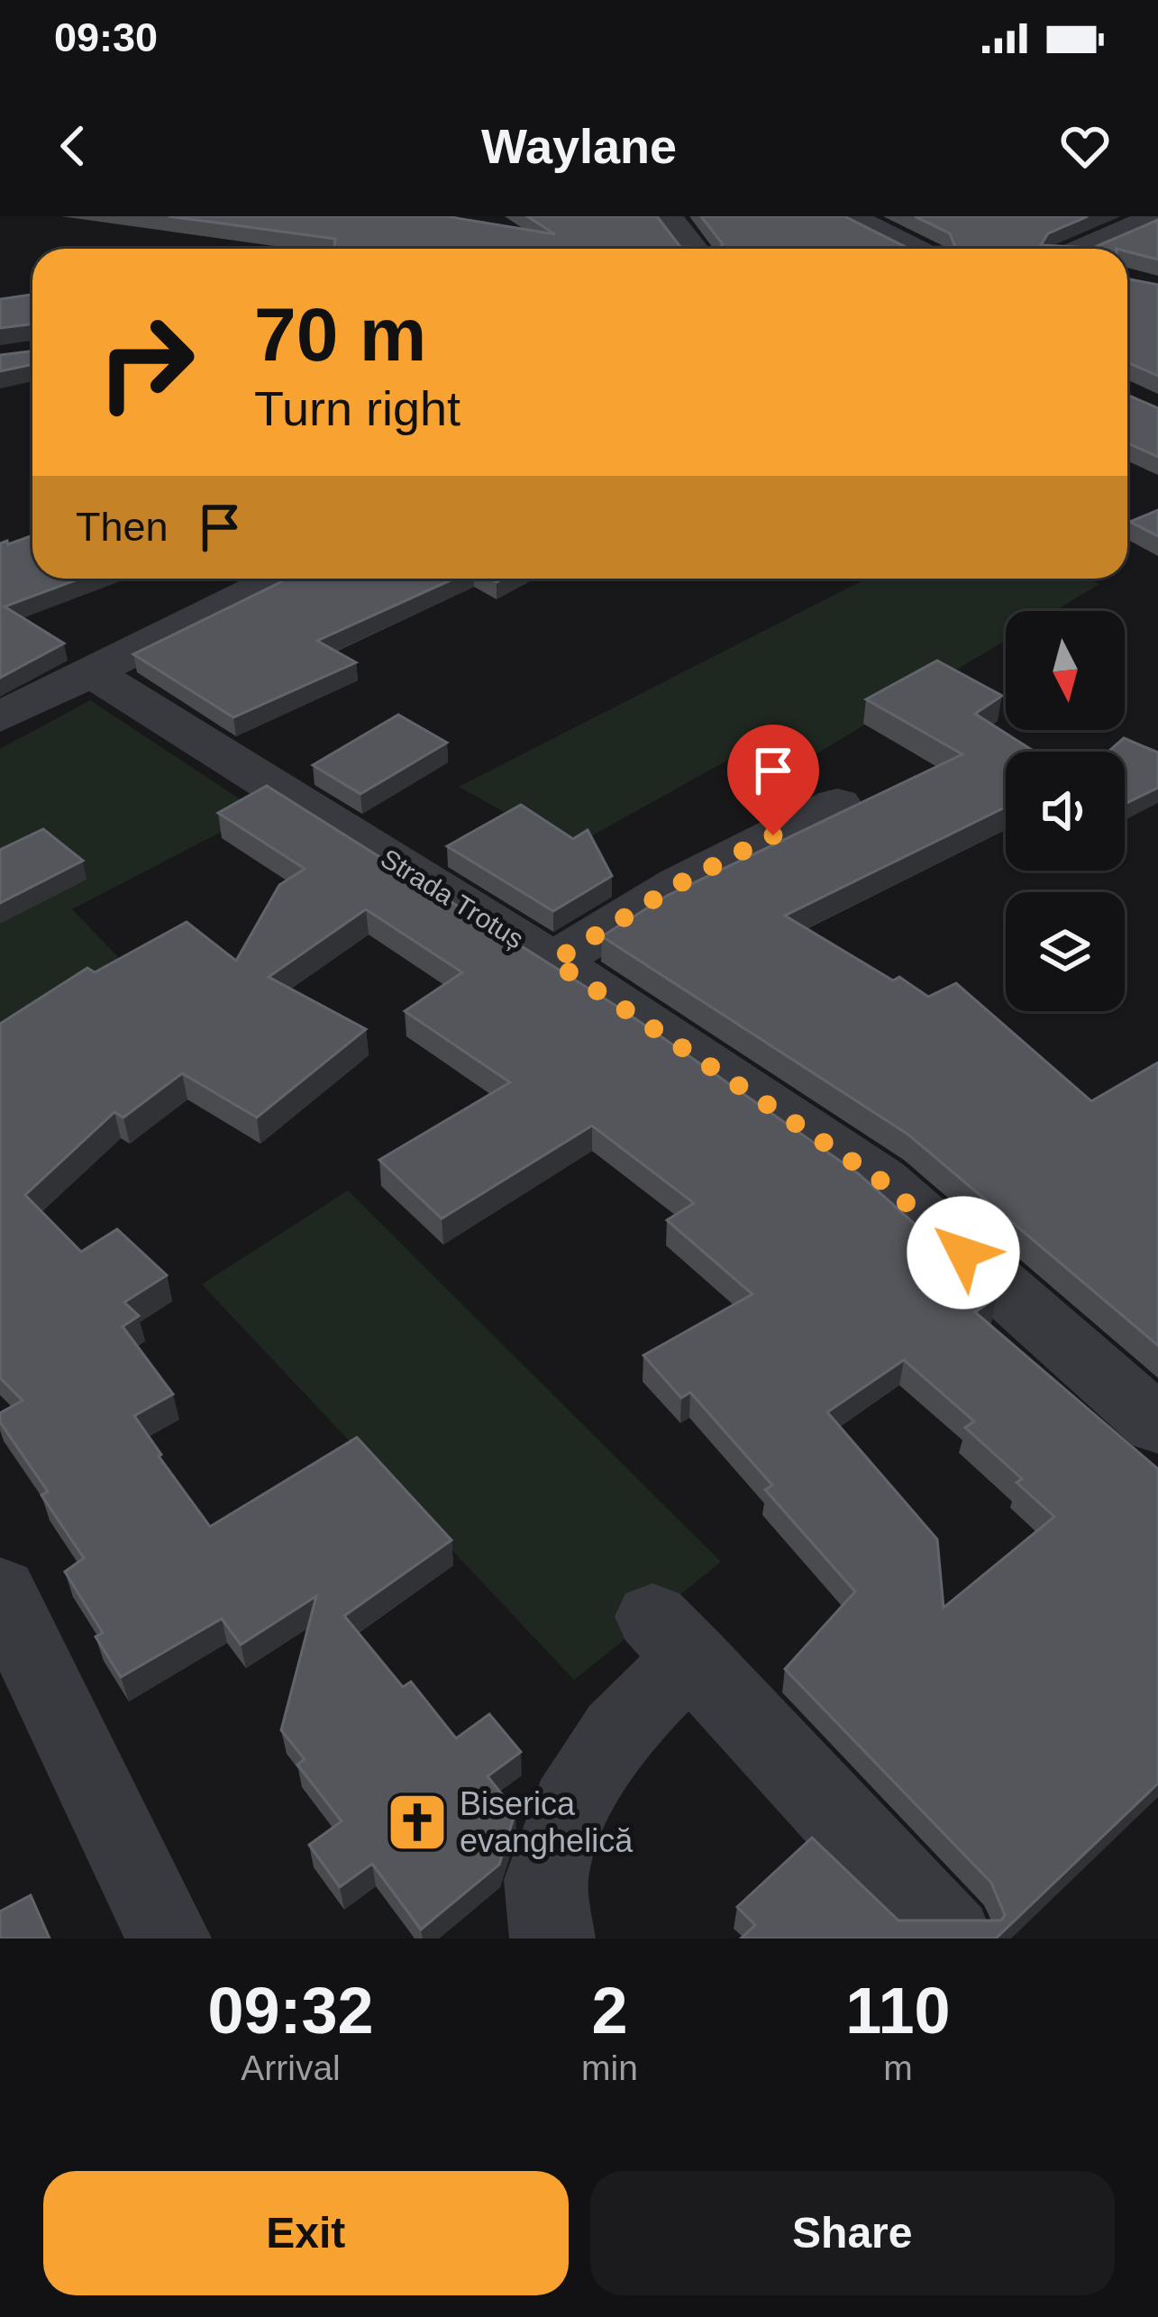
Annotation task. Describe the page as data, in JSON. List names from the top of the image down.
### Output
{
  "streets": {
    "street": ["Strada Trotuș"]
  },
  "places": {
    "church": ["Biserica evanghelică"]
  },
  "north": "bottom",
  "page": {
    "status": "09:30",
    "header": "Waylane",
    "turn": ["70 m", "Turn right"],
    "then": "Then",
    "eta": [
      "09:32",
      "Arrival",
      "2",
      "min",
      "110",
      "m"
    ],
    "buttons": ["Exit", "Share"]
  }
}
